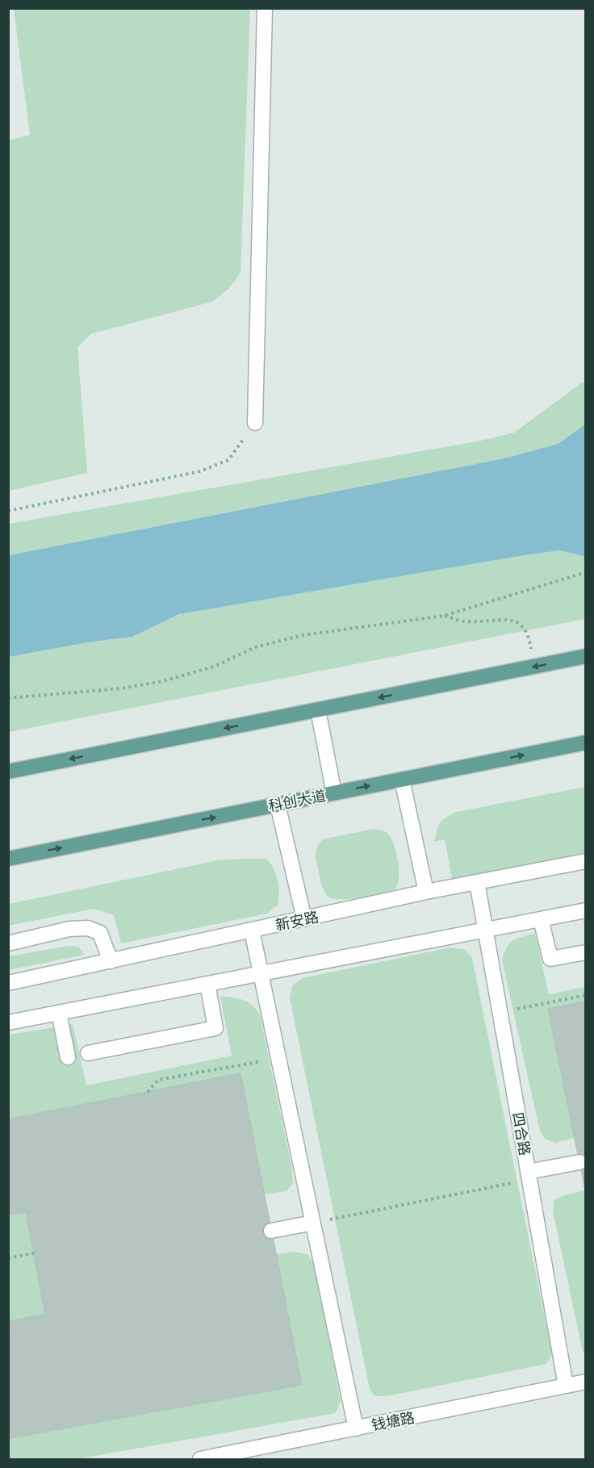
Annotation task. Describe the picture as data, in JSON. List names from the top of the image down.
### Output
{
  "streets": {
    "main road": ["科创大道"],
    "street": ["新安路", "四合路", "钱塘路"]
  },
  "crossings": [
    ["新安路", "四合路"],
    ["四合路", "钱塘路"]
  ]
}
